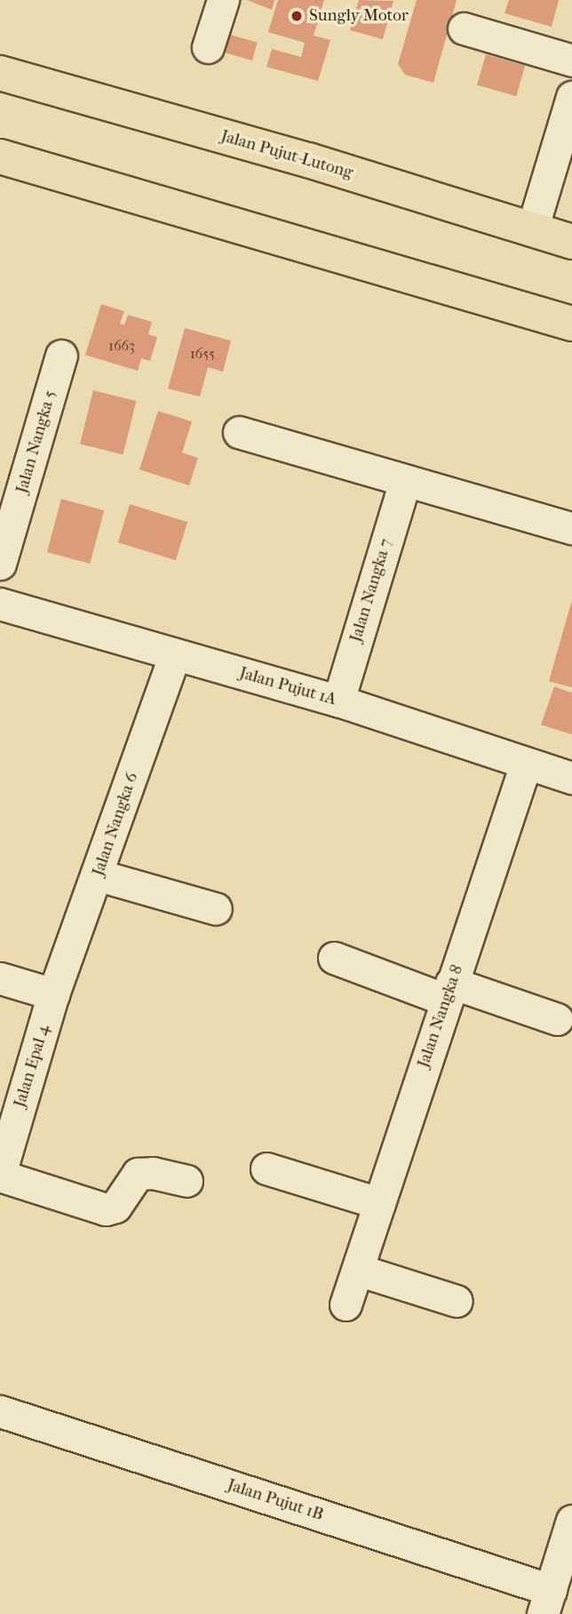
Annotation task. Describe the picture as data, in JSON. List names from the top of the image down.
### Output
{
  "streets": {
    "highway": ["Jalan Pujut-Lutong"],
    "street": [
      "Jalan Nangka 5",
      "Jalan Nangka 7",
      "Jalan Pujut 1A",
      "Jalan Nangka 6",
      "Jalan Nangka 8",
      "Jalan Epal 4",
      "Jalan Pujut 1B"
    ]
  },
  "crossings": [
    ["Jalan Nangka 7", "Jalan Pujut 1A"],
    ["Jalan Pujut 1A", "Jalan Nangka 6"],
    ["Jalan Pujut 1A", "Jalan Nangka 8"],
    ["Jalan Nangka 6", "Jalan Epal 4"]
  ],
  "places": ["Sungly Motor"],
  "house_numbers": ["1663", "1655"]
}
